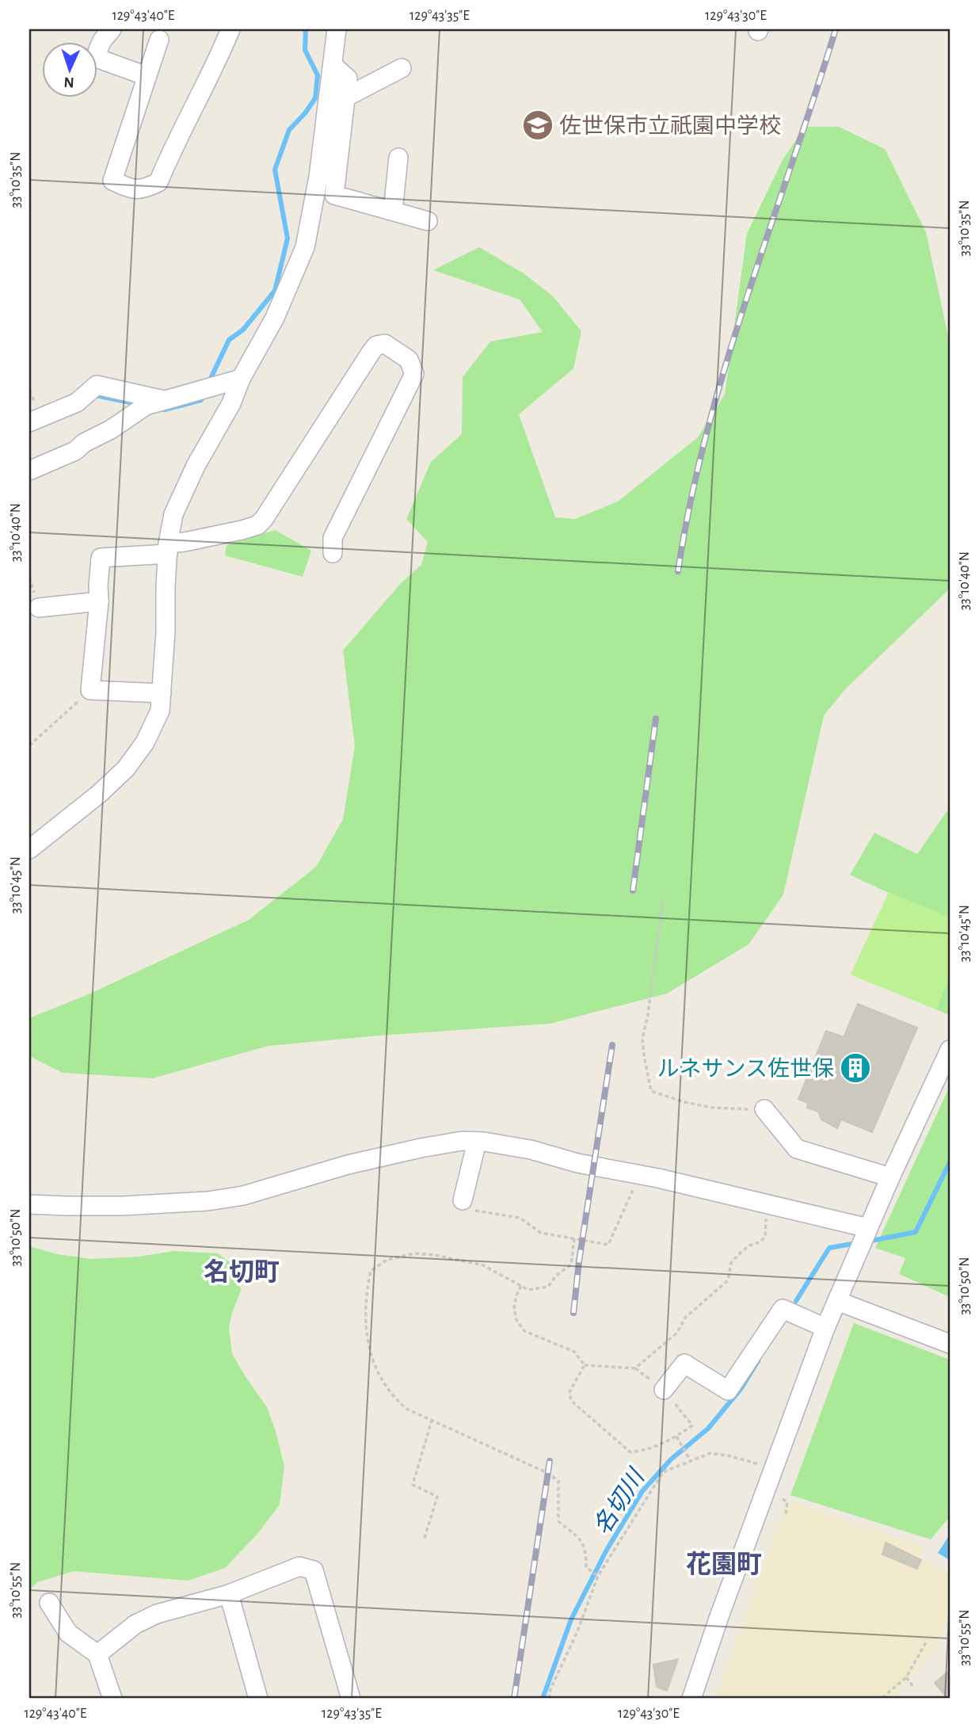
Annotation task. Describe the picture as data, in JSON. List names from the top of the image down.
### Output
{
  "districts": ["名切町", "花園町"],
  "water": ["名切川"],
  "places": {
    "school or university": ["佐世保市立祇園中学校"],
    "building": ["ルネサンス佐世保"]
  },
  "north": "bottom",
  "coordinates": [
    "129°43'40\"E",
    "129°43'35\"E",
    "129°43'30\"E",
    "33°10'35\"N",
    "33°10'40\"N",
    "33°10'45\"N",
    "33°10'50\"N",
    "33°10'55\"N"
  ]
}
